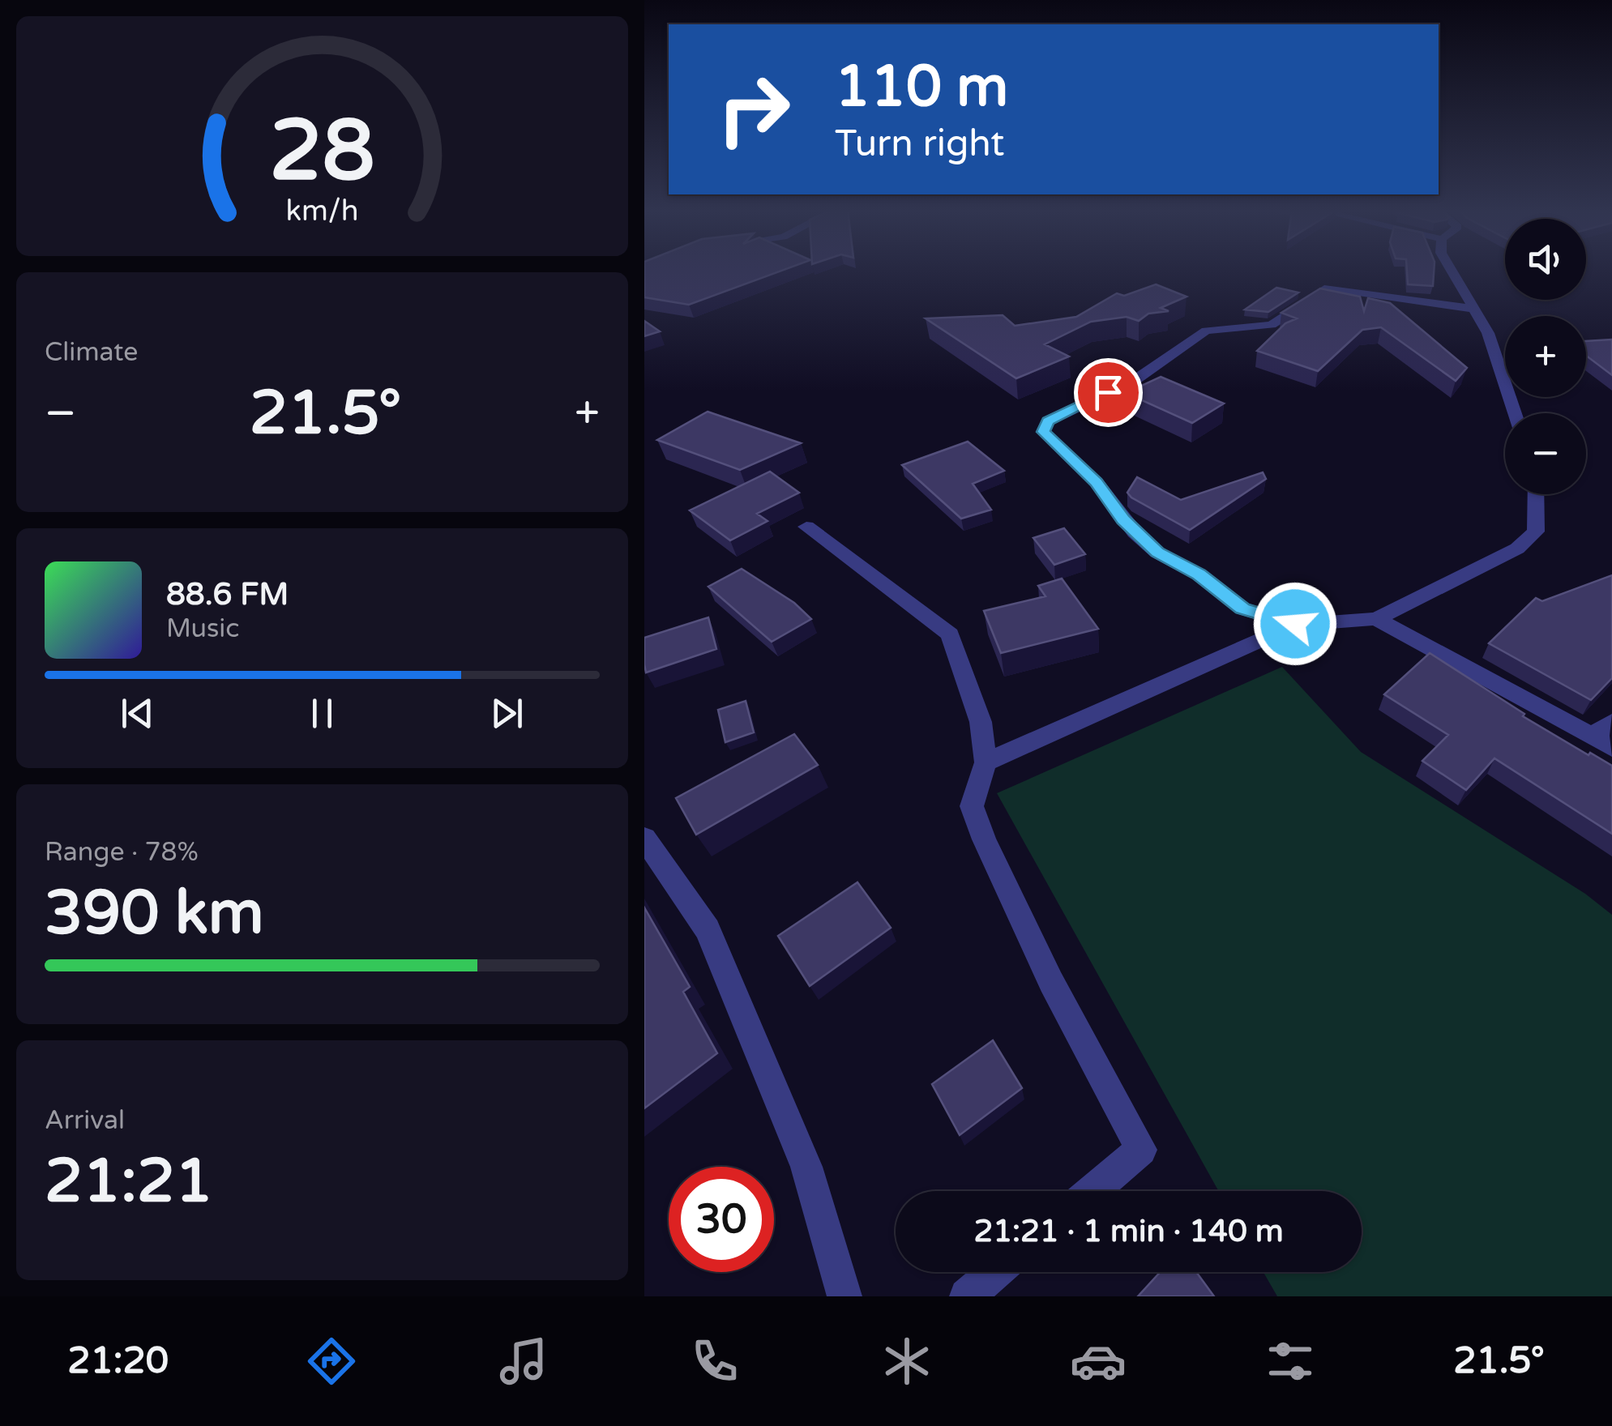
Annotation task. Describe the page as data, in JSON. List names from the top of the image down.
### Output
{
  "page": {
    "turn": ["110 m", "Turn right"],
    "map_buttons": ["+", "−"],
    "tile": [
      "Climate",
      ["Range · 78%", "390 km"],
      ["Arrival", "21:21"]
    ],
    "heat": ["−", "21.5°", "+"],
    "song": ["88.6 FM", "Music"],
    "limit": "30",
    "trip": "21:21 · 1 min · 140 m",
    "tabs": ["21:20", "21.5°"],
    "gauge": ["28", "km/h"]
  }
}
